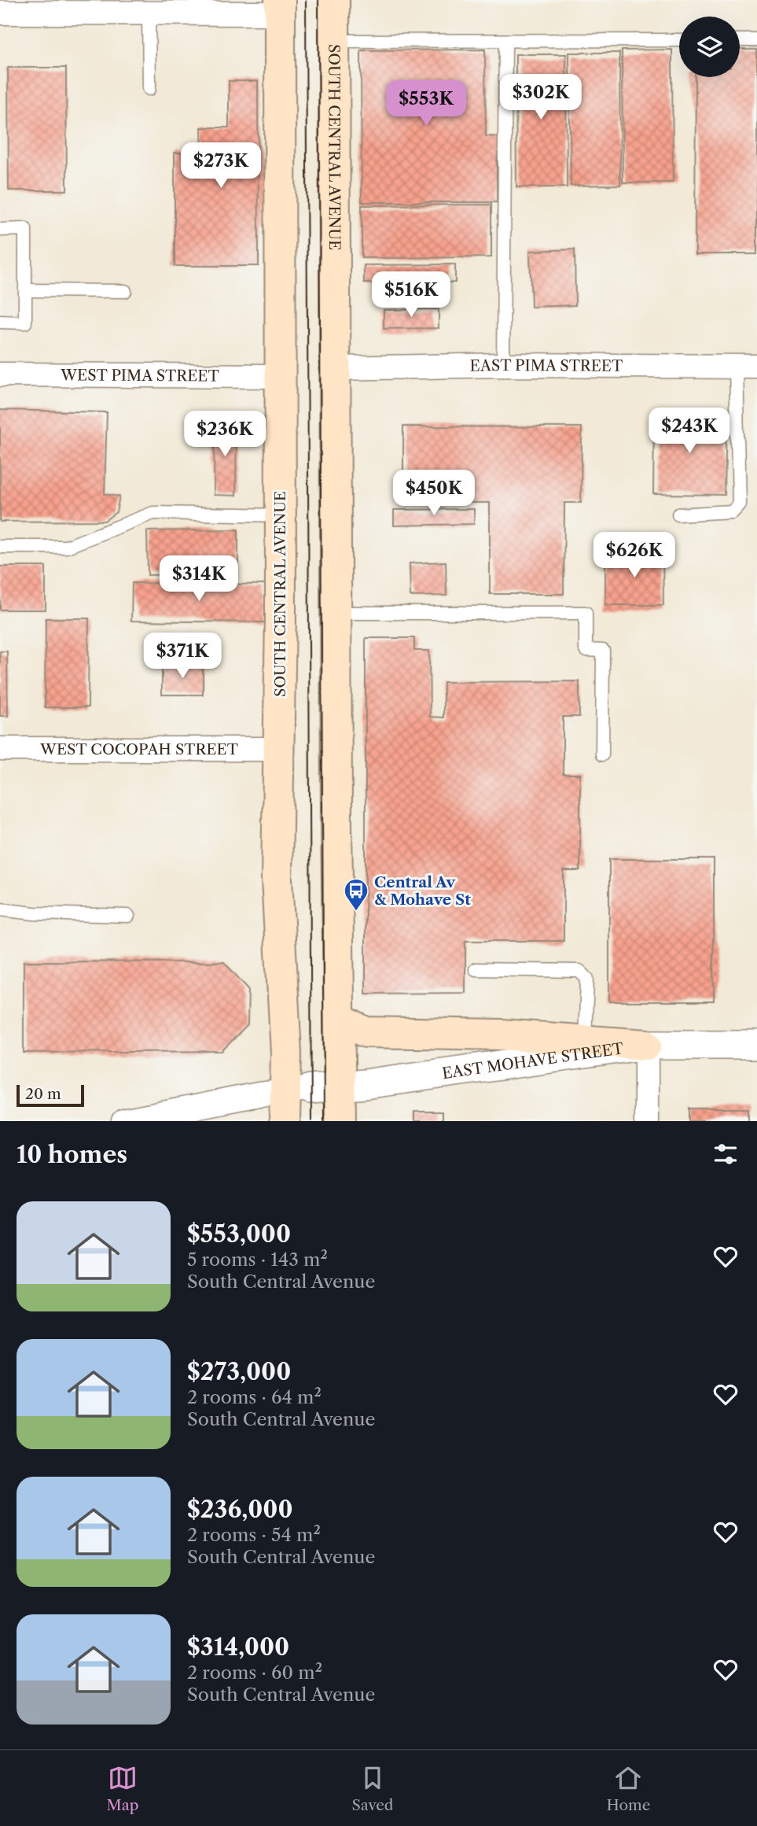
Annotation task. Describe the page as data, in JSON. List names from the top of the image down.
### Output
{
  "streets": {
    "main road": ["SOUTH CENTRAL AVENUE"],
    "street": [
      "EAST PIMA STREET",
      "WEST PIMA STREET",
      "WEST COCOPAH STREET",
      "EAST MOHAVE STREET"
    ]
  },
  "crossings": [
    ["SOUTH CENTRAL AVENUE", "EAST PIMA STREET"],
    ["SOUTH CENTRAL AVENUE", "WEST PIMA STREET"],
    ["SOUTH CENTRAL AVENUE", "WEST COCOPAH STREET"],
    ["SOUTH CENTRAL AVENUE", "EAST MOHAVE STREET"]
  ],
  "places": {
    "bus stop": ["Central Av & Mohave St"]
  },
  "scale_bar": "20 m",
  "page": {
    "price": [
      "$302K",
      "$553K",
      "$273K",
      "$516K",
      "$243K",
      "$236K",
      "$450K",
      "$626K",
      "$314K",
      "$371K"
    ],
    "scale": "20 m",
    "heading": "10 homes",
    "list": [
      {
        "name": "$553,000",
        "note": "5 rooms · 143 m² · South Central Avenue"
      },
      {
        "name": "$273,000",
        "note": "2 rooms · 64 m² · South Central Avenue"
      },
      {
        "name": "$236,000",
        "note": "2 rooms · 54 m² · South Central Avenue"
      },
      {
        "name": "$314,000",
        "note": "2 rooms · 60 m² · South Central Avenue"
      }
    ],
    "tabs": ["Map", "Saved", "Home"]
  }
}
